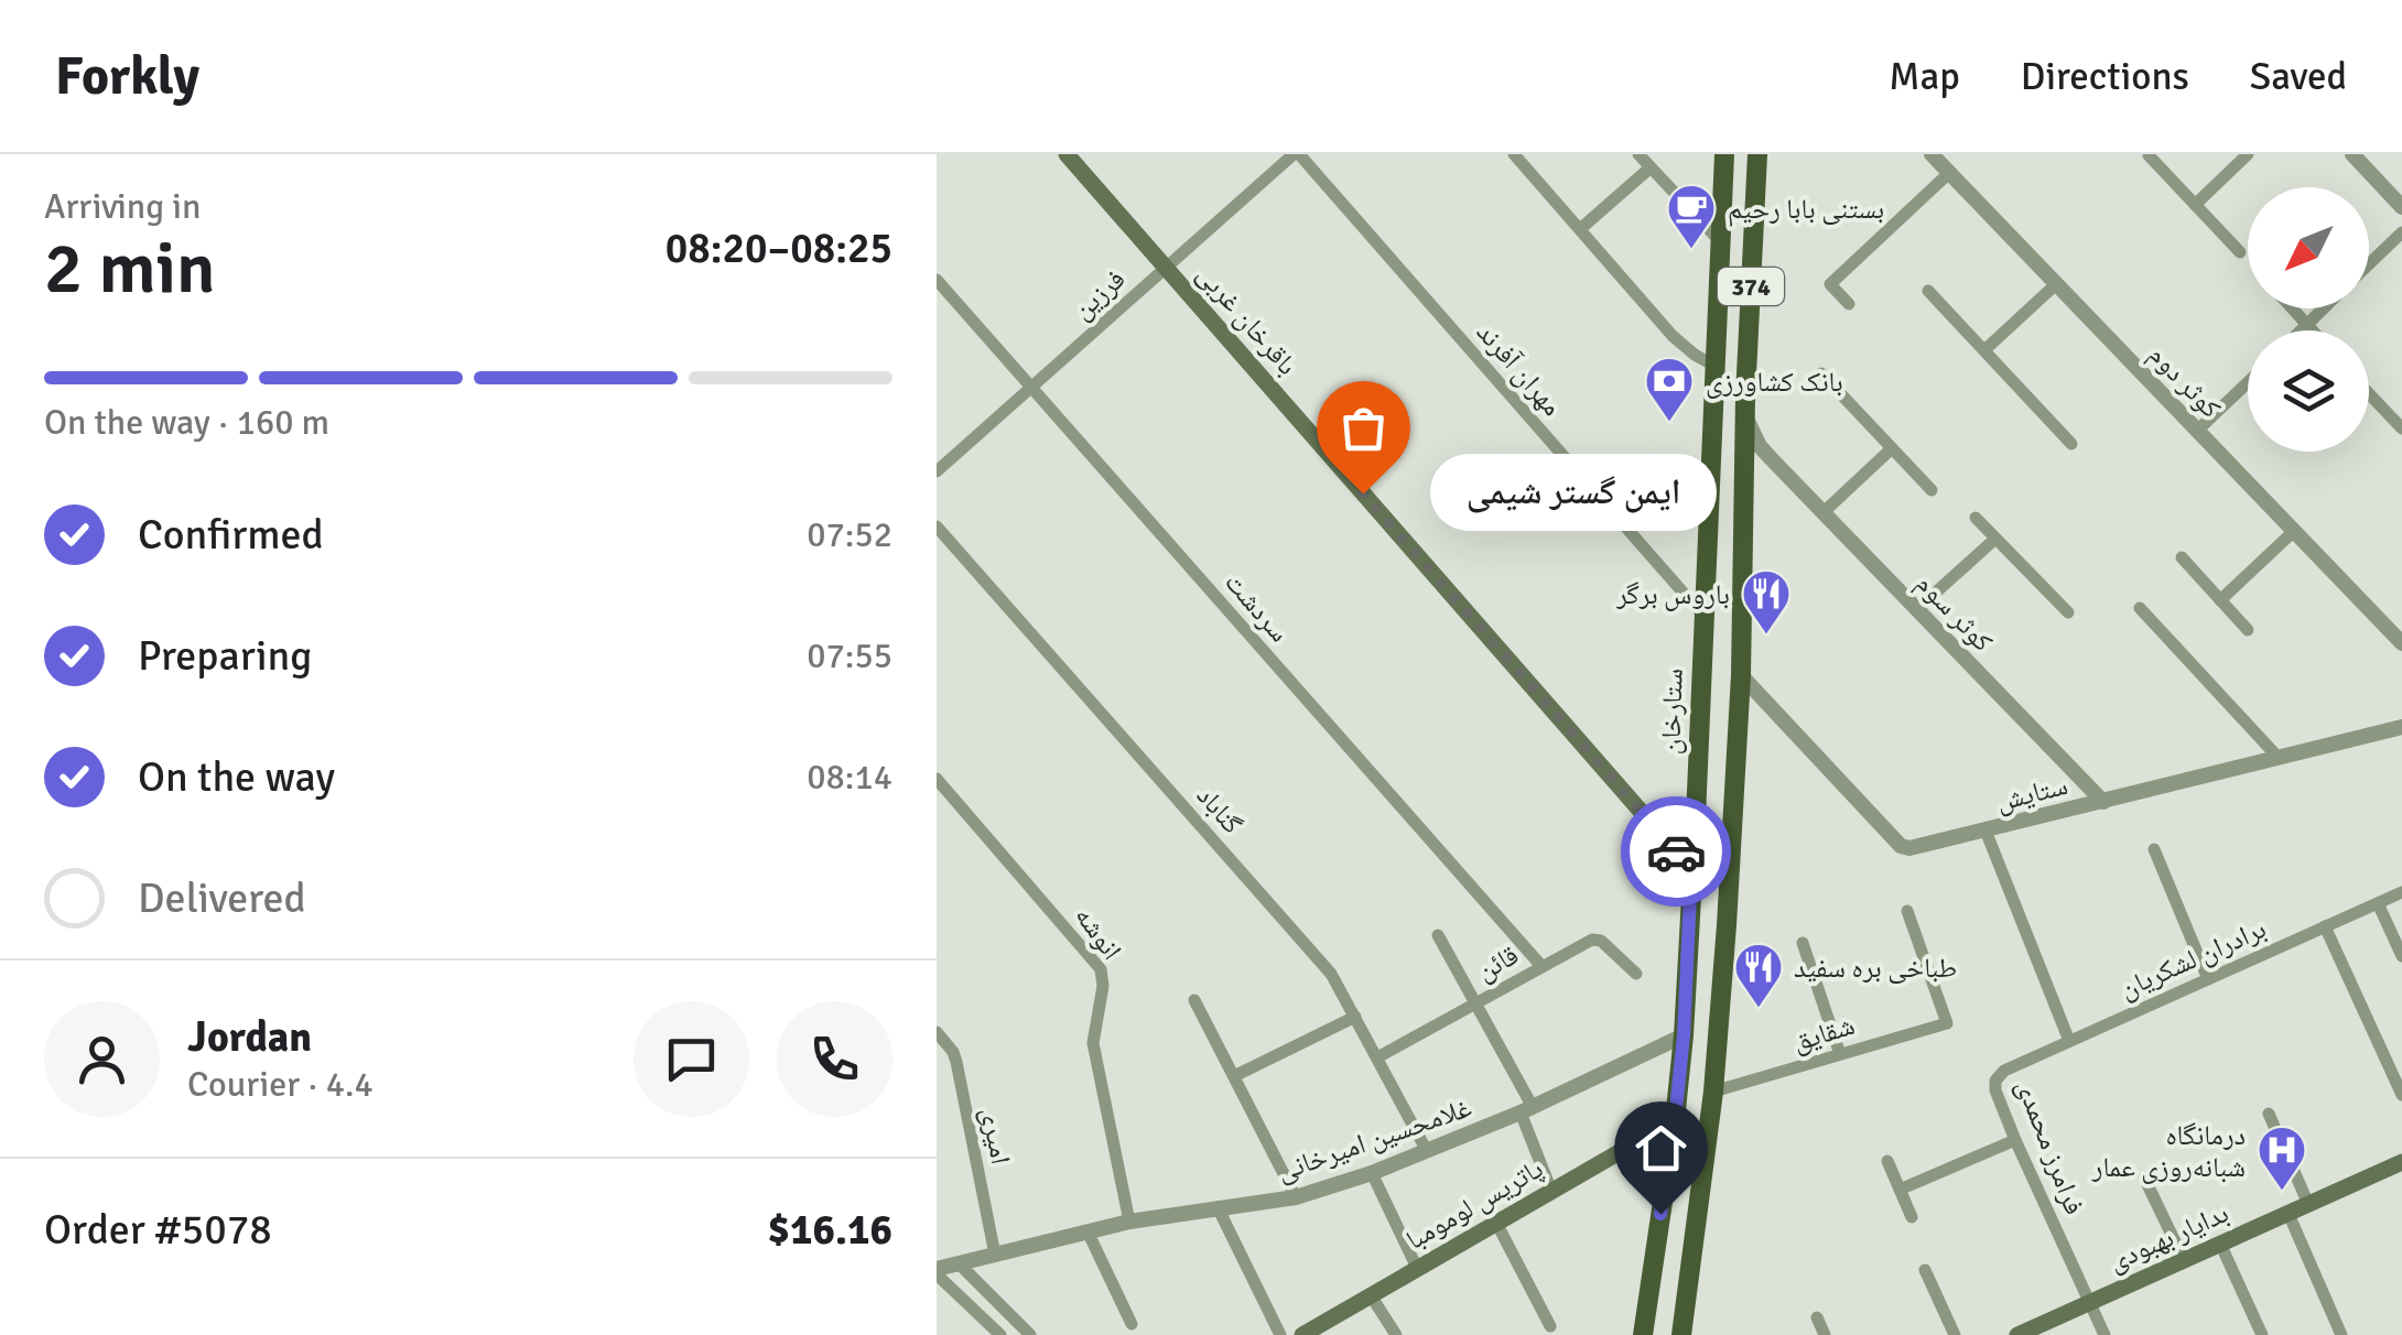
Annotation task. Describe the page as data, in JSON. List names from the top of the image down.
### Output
{
  "streets": {
    "main road": [
      "374",
      "باقرخان غربی",
      "ستارخان",
      "پاتریس لومومبا",
      "بدایار بهبودی"
    ],
    "street": [
      "فرزین",
      "مهران آفرند",
      "کوثر دوم",
      "سردشت",
      "کوثر سوم",
      "ستایش",
      "گناباد",
      "انوشه",
      "برادران لشکریان",
      "قائن",
      "شقایق",
      "امیری",
      "غلامحسین امیرخانی",
      "فرامرز محمدی"
    ]
  },
  "crossings": [
    ["374", "کوثر سوم"],
    ["374", "ستایش"],
    ["374", "شقایق"],
    ["فرزین", "باقرخان غربی"],
    ["فرزین", "مهران آفرند"],
    ["فرزین", "سردشت"],
    ["باقرخان غربی", "ستارخان"],
    ["مهران آفرند", "ستارخان"],
    ["سردشت", "قائن"],
    ["کوثر سوم", "ستایش"],
    ["ستارخان", "غلامحسین امیرخانی"],
    ["ستارخان", "پاتریس لومومبا"],
    ["گناباد", "قائن"],
    ["گناباد", "غلامحسین امیرخانی"],
    ["انوشه", "غلامحسین امیرخانی"],
    ["برادران لشکریان", "فرامرز محمدی"],
    ["امیری", "غلامحسین امیرخانی"],
    ["فرامرز محمدی", "بدایار بهبودی"]
  ],
  "places": {
    "cafe": ["بستنی بابا رحیم"],
    "bank": ["بانک کشاورزی"],
    "other": ["ایمن گستر شیمی"],
    "restaurant": ["باروس برگر", "طباخی بره سفید"],
    "hospital": ["درمانگاه شبانه‌روزی عمار"]
  },
  "north": "bottom left",
  "page": {
    "header": "Forkly",
    "nav": ["Map", "Directions", "Saved"],
    "heading": ["2 min", "Arriving in", "08:20–08:25"],
    "panel": [
      "Jordan",
      "Courier · 4.4",
      "Order #5078",
      "$16.16"
    ],
    "bar": "On the way · 160 m",
    "bubble": "ایمن گستر شیمی",
    "list": [
      ["Confirmed", "07:52"],
      ["Preparing", "07:55"],
      ["On the way", "08:14"],
      "Delivered"
    ]
  }
}
